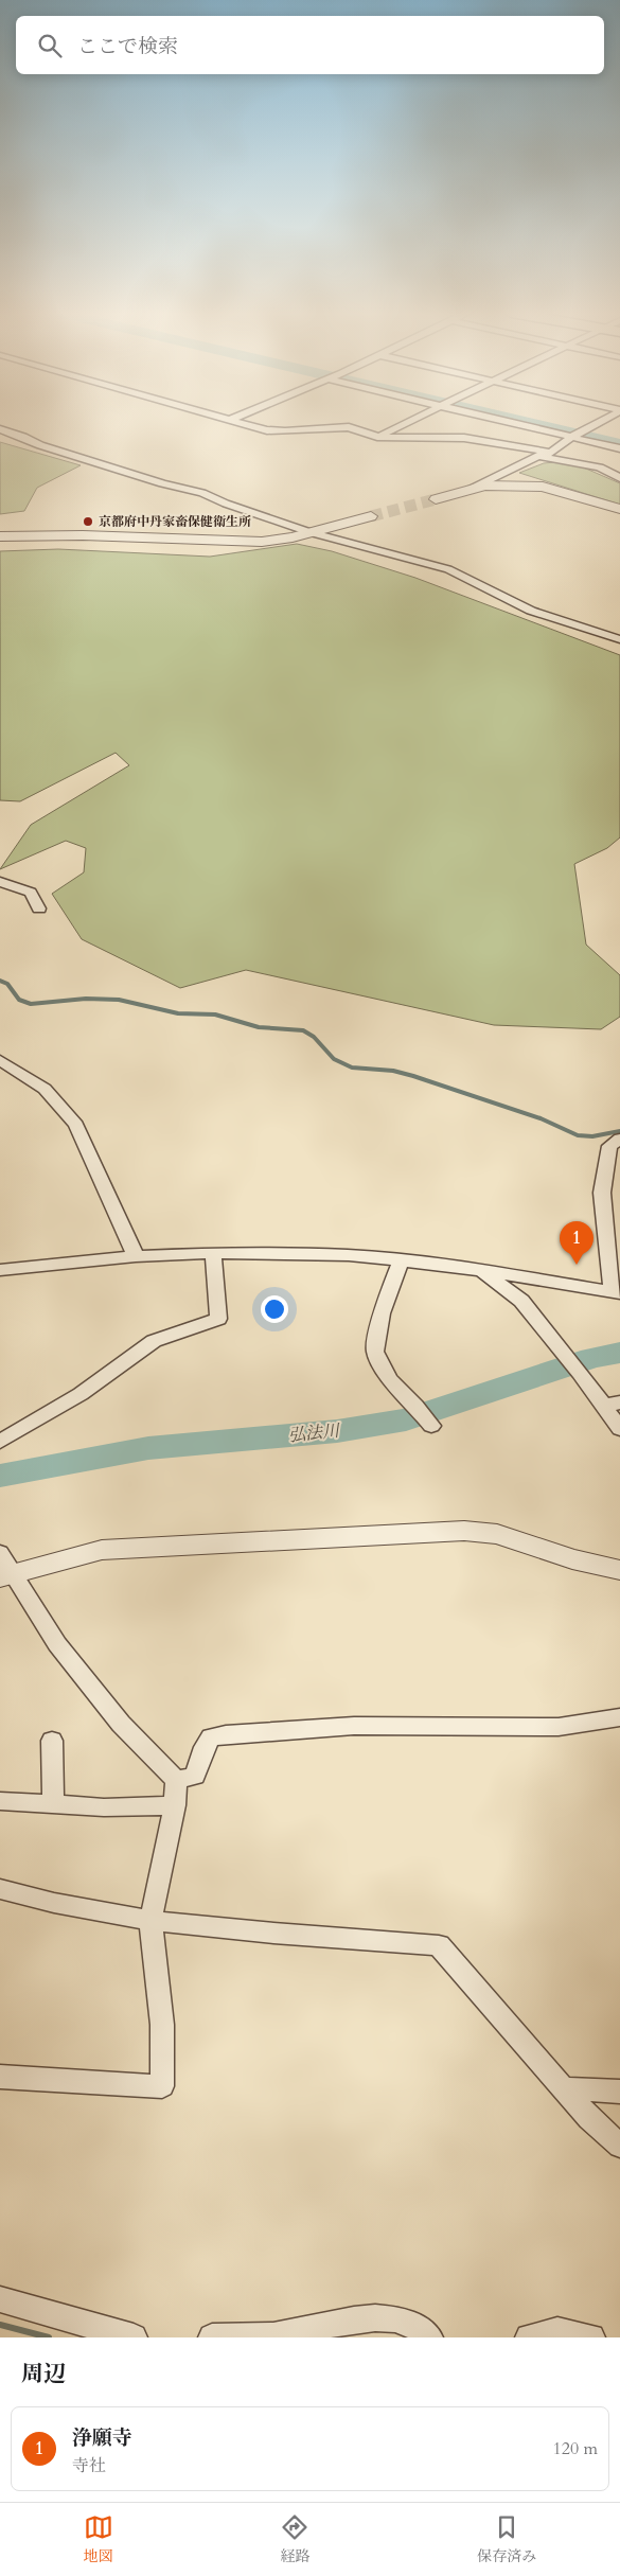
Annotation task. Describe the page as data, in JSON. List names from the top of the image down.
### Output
{
  "water": ["弘法川"],
  "places": ["京都府中丹家畜保健衛生所"],
  "page": {
    "search": "ここで検索",
    "pins": "1",
    "heading": "周辺",
    "list": [
      {
        "mark": "1",
        "name": "浄願寺",
        "note": "寺社",
        "value": "120 m"
      }
    ],
    "nav": ["地図", "経路", "保存済み"]
  }
}
